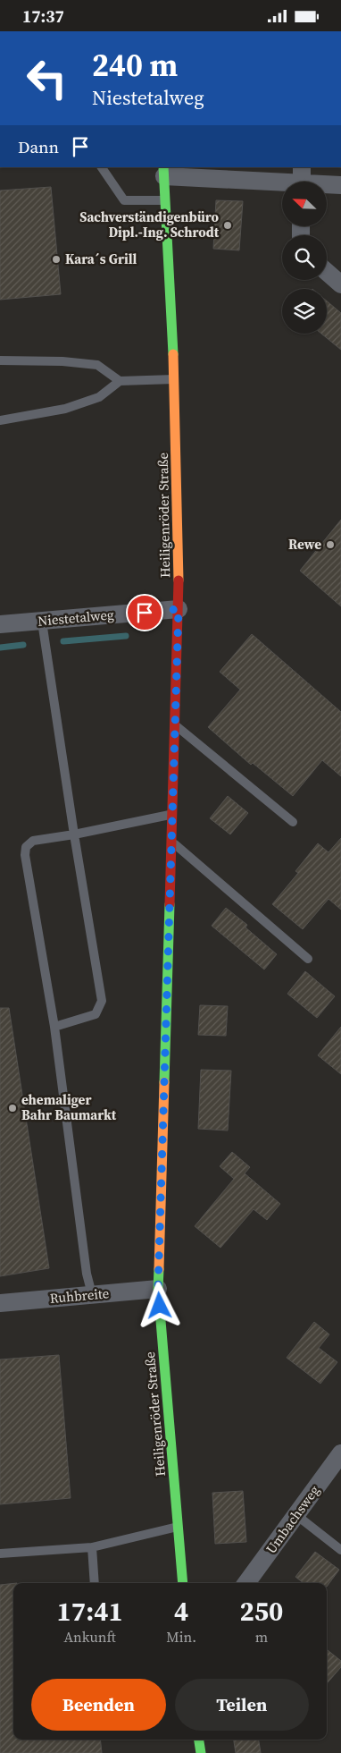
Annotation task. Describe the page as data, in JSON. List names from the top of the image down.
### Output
{
  "streets": {
    "street": [
      "Heiligenröder Straße",
      "Niestetalweg",
      "Ruhbreite",
      "Umbachsweg"
    ]
  },
  "crossings": [
    ["Heiligenröder Straße", "Niestetalweg"],
    ["Heiligenröder Straße", "Ruhbreite"]
  ],
  "places": [
    "Sachverständigenbüro Dipl.-Ing. Schrodt",
    "Kara´s Grill",
    "Rewe",
    "ehemaliger Bahr Baumarkt"
  ],
  "north": "top left",
  "page": {
    "status": "17:37",
    "turn": ["240 m", "Niestetalweg"],
    "then": "Dann",
    "eta": [
      "17:41",
      "Ankunft",
      "4",
      "Min.",
      "250",
      "m"
    ],
    "buttons": ["Beenden", "Teilen"]
  }
}
